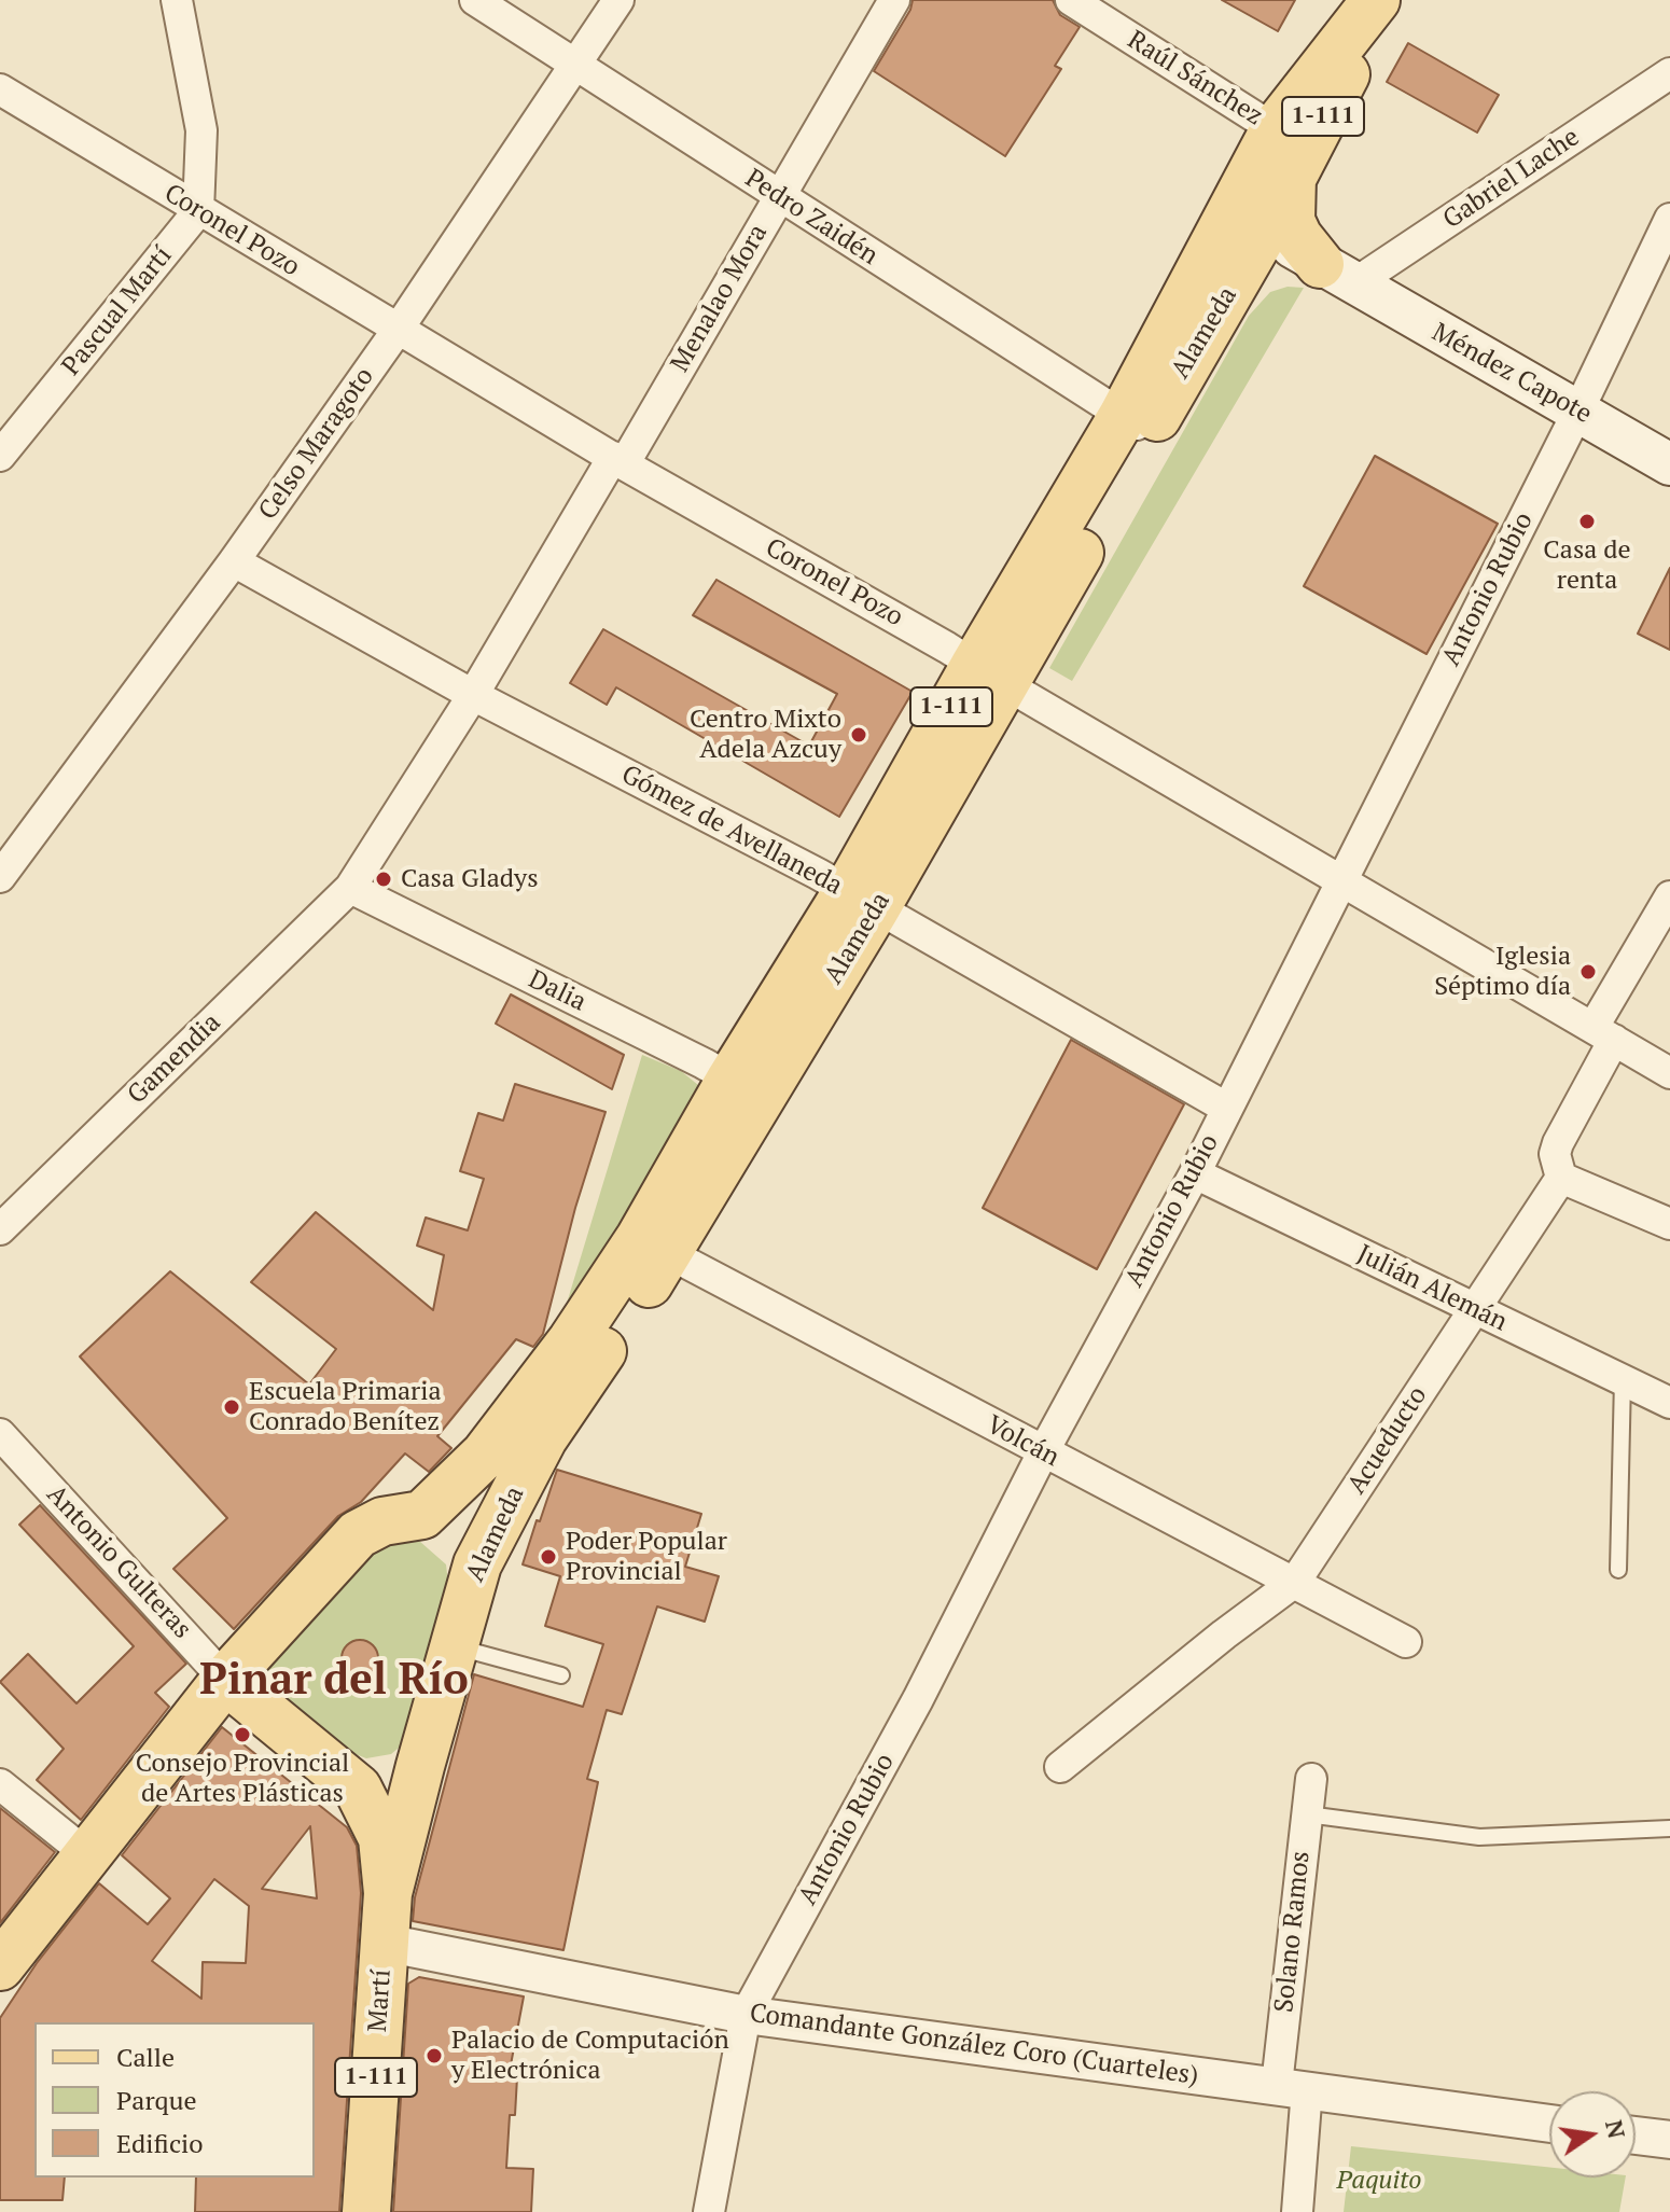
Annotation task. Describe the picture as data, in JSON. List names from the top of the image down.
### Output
{
  "streets": {
    "main road": [
      "1-111",
      "Alameda",
      "Méndez Capote",
      "Antonio Gulteras",
      "Martí"
    ],
    "street": [
      "Raúl Sánchez",
      "Gabriel Lache",
      "Pedro Zaidén",
      "Coronel Pozo",
      "Menalao Mora",
      "Pascual Martí",
      "Celso Maragoto",
      "Antonio Rubio",
      "Gómez de Avellaneda",
      "Dalia",
      "Gamendia",
      "Julián Alemán",
      "Acueducto",
      "Volcán",
      "Solano Ramos",
      "Comandante González Coro (Cuarteles)"
    ]
  },
  "crossings": [
    ["Raúl Sánchez", "Alameda"],
    ["Gabriel Lache", "Méndez Capote"],
    ["Pedro Zaidén", "Menalao Mora"],
    ["Pedro Zaidén", "Alameda"],
    ["Pedro Zaidén", "Celso Maragoto"],
    ["Coronel Pozo", "Menalao Mora"],
    ["Coronel Pozo", "Pascual Martí"],
    ["Coronel Pozo", "Alameda"],
    ["Coronel Pozo", "Celso Maragoto"],
    ["Coronel Pozo", "Antonio Rubio"],
    ["Menalao Mora", "Gómez de Avellaneda"],
    ["Menalao Mora", "Dalia"],
    ["Menalao Mora", "Gamendia"],
    ["Alameda", "Méndez Capote"],
    ["Alameda", "Gómez de Avellaneda"],
    ["Alameda", "Dalia"],
    ["Alameda", "Volcán"],
    ["Alameda", "Antonio Gulteras"],
    ["Alameda", "Martí"],
    ["Méndez Capote", "Antonio Rubio"],
    ["Celso Maragoto", "Gómez de Avellaneda"],
    ["Antonio Rubio", "Gómez de Avellaneda"],
    ["Antonio Rubio", "Julián Alemán"],
    ["Antonio Rubio", "Volcán"],
    ["Antonio Rubio", "Comandante González Coro (Cuarteles)"],
    ["Dalia", "Gamendia"],
    ["Julián Alemán", "Acueducto"],
    ["Acueducto", "Volcán"],
    ["Antonio Gulteras", "Martí"],
    ["Solano Ramos", "Comandante González Coro (Cuarteles)"],
    ["Martí", "Comandante González Coro (Cuarteles)"]
  ],
  "districts": ["Pinar del Río"],
  "parks": ["Paquito"],
  "places": [
    "Casa de renta",
    "Centro Mixto Adela Azcuy",
    "Casa Gladys",
    "Iglesia Séptimo día",
    "Escuela Primaria Conrado Benítez",
    "Poder Popular Provincial",
    "Consejo Provincial de Artes Plásticas",
    "Palacio de Computación y Electrónica"
  ],
  "legend": ["Calle", "Parque", "Edificio"],
  "north": "right"
}
